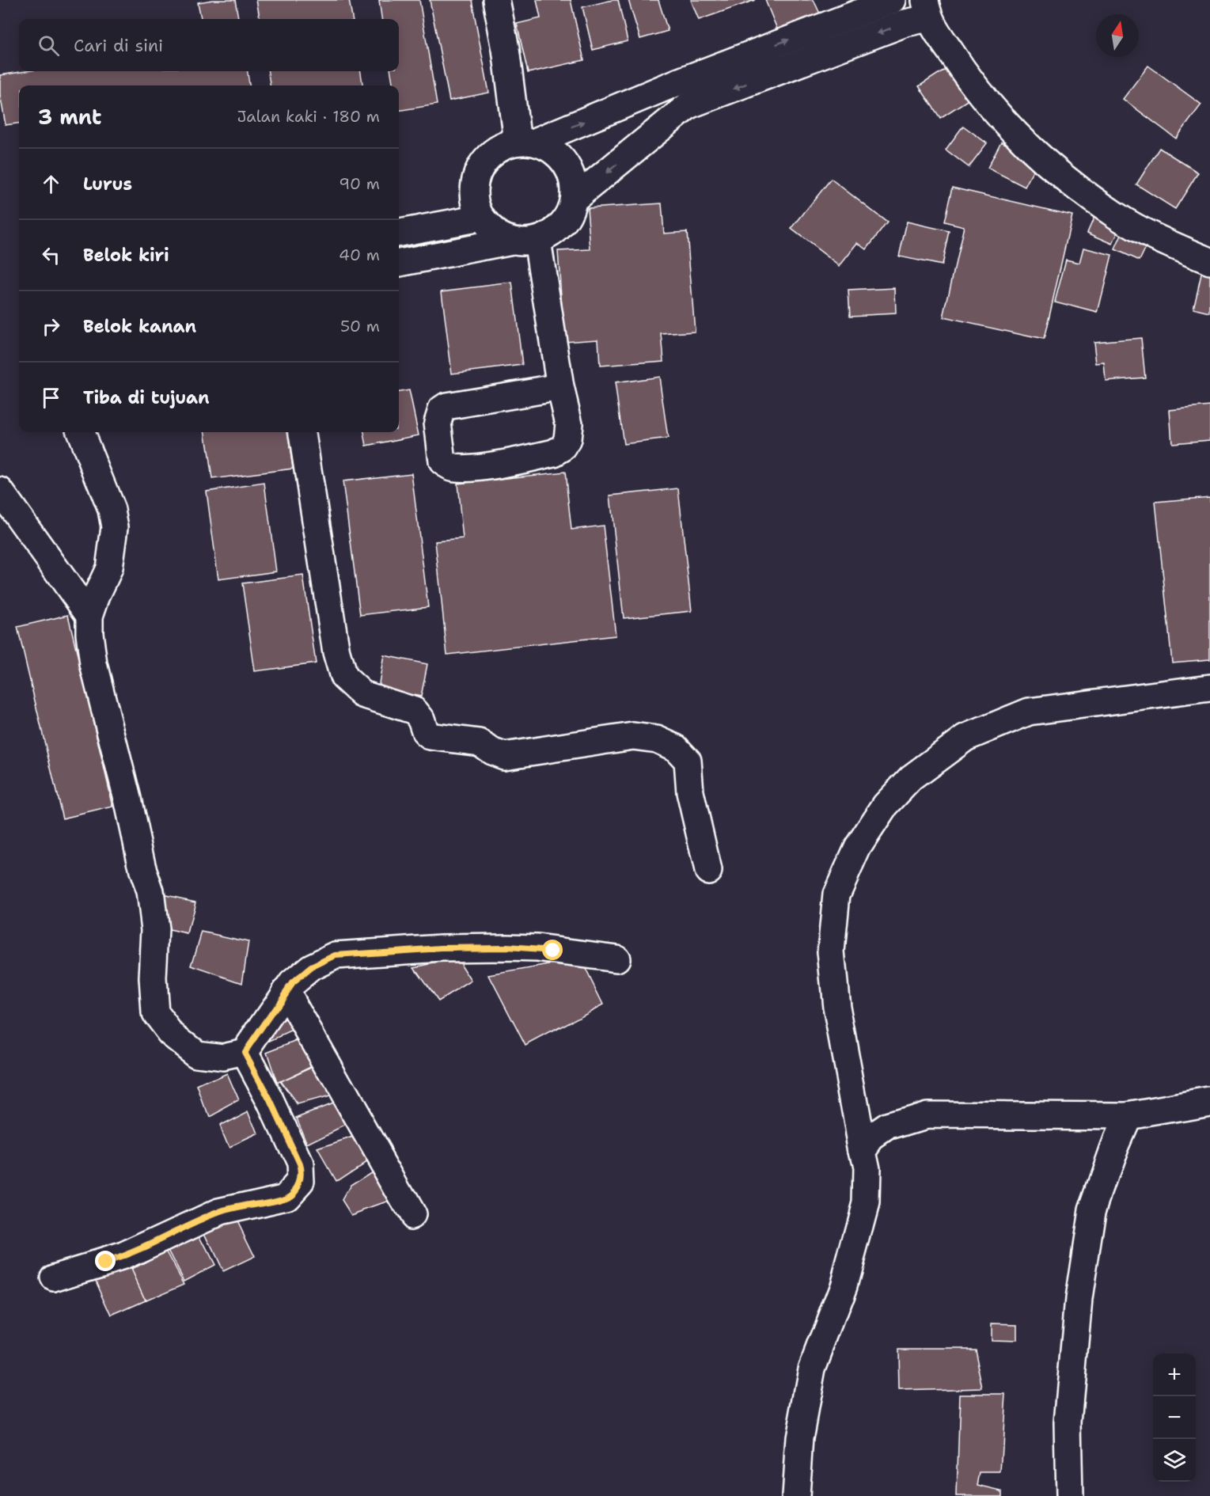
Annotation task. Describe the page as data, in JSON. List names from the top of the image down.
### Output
{
  "north": "top",
  "page": {
    "search": "Cari di sini",
    "heading": ["3 mnt", "Jalan kaki · 180 m"],
    "list": [
      ["Lurus", "90 m"],
      ["Belok kiri", "40 m"],
      ["Belok kanan", "50 m"],
      "Tiba di tujuan"
    ],
    "map_buttons": ["+", "−"]
  }
}
